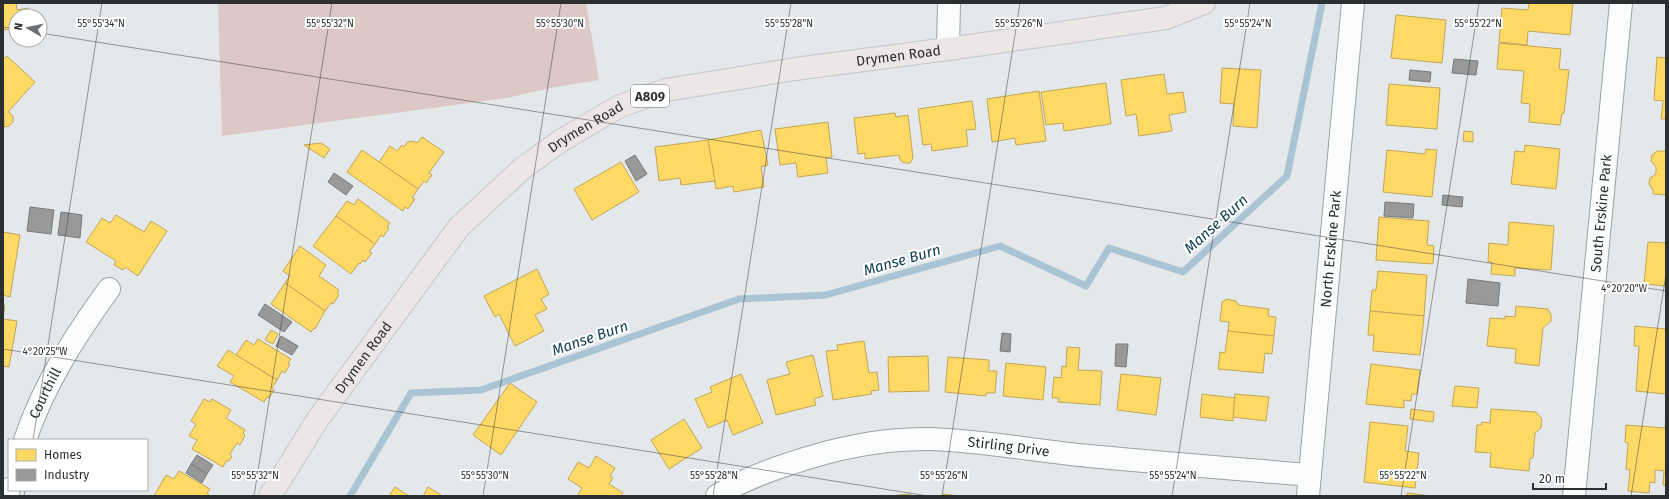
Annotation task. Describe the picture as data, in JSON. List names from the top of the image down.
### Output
{
  "streets": {
    "main road": ["Drymen Road", "A809"],
    "street": [
      "South Erskine Park",
      "North Erskine Park",
      "Courthill",
      "Stirling Drive"
    ]
  },
  "crossings": [
    ["North Erskine Park", "Stirling Drive"]
  ],
  "water": ["Manse Burn"],
  "legend": ["Homes", "Industry"],
  "scale_bar": "20 m",
  "north": "left",
  "coordinates": [
    "55°55'34\"N",
    "55°55'32\"N",
    "55°55'30\"N",
    "55°55'28\"N",
    "55°55'26\"N",
    "55°55'24\"N",
    "55°55'22\"N",
    "4°20'20\"W",
    "4°20'25\"W"
  ]
}
